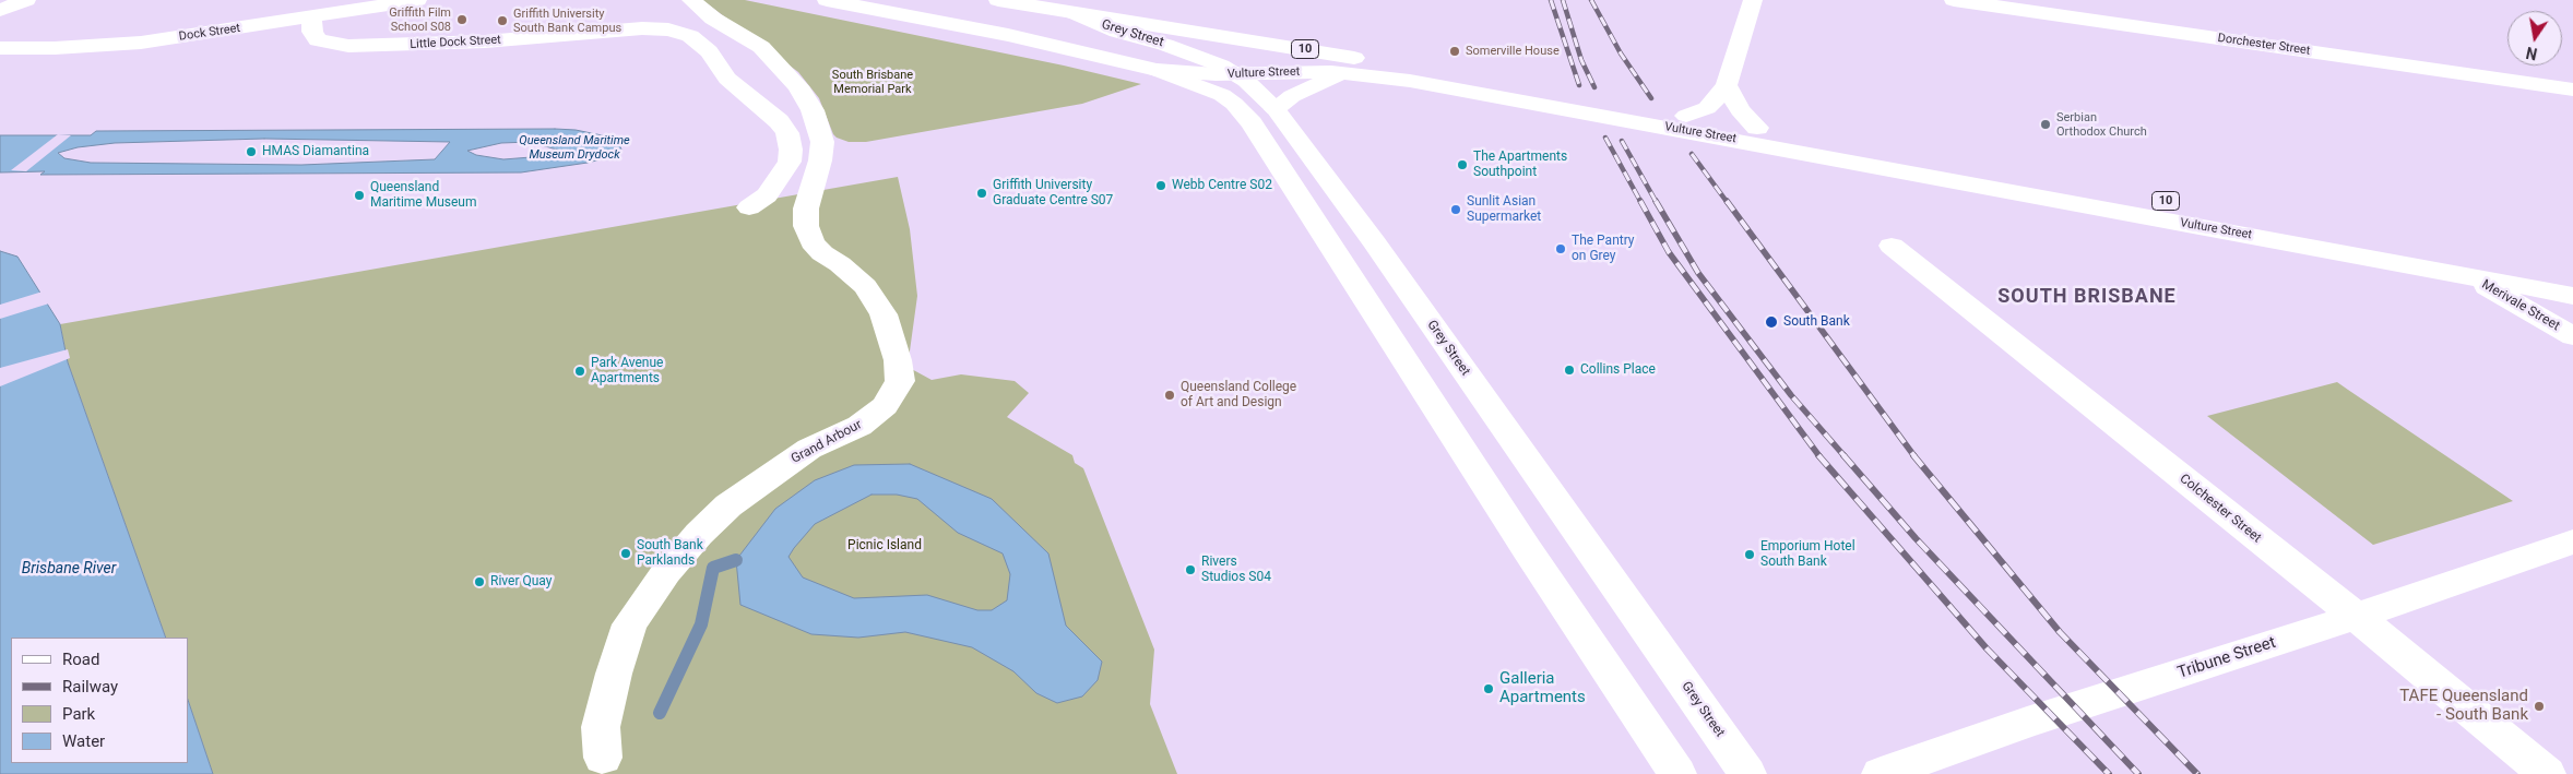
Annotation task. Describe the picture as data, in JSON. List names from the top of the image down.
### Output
{
  "streets": {
    "street": [
      "Dock Street",
      "Grey Street",
      "Little Dock Street",
      "Dorchester Street",
      "10",
      "Vulture Street",
      "Merivale Street",
      "Grand Arbour",
      "Colchester Street",
      "Tribune Street"
    ]
  },
  "crossings": [
    ["Dock Street", "Little Dock Street"],
    ["Grey Street", "Vulture Street"],
    ["Vulture Street", "Merivale Street"],
    ["Colchester Street", "Tribune Street"]
  ],
  "districts": ["SOUTH BRISBANE"],
  "water": ["Queensland Maritime Museum Drydock", "Brisbane River"],
  "parks": ["South Brisbane Memorial Park", "Picnic Island"],
  "places": [
    "Griffith Film School S08",
    "Griffith University South Bank Campus",
    "Somerville House",
    "Serbian Orthodox Church",
    "HMAS Diamantina",
    "The Apartments Southpoint",
    "Webb Centre S02",
    "Griffith University Graduate Centre S07",
    "Queensland Maritime Museum",
    "Sunlit Asian Supermarket",
    "The Pantry on Grey",
    "South Bank",
    "Collins Place",
    "Park Avenue Apartments",
    "Queensland College of Art and Design",
    "South Bank Parklands",
    "Emporium Hotel South Bank",
    "Rivers Studios S04",
    "River Quay",
    "Galleria Apartments",
    "TAFE Queensland - South Bank"
  ],
  "legend": [
    "Road",
    "Railway",
    "Park",
    "Water"
  ],
  "north": "bottom"
}
